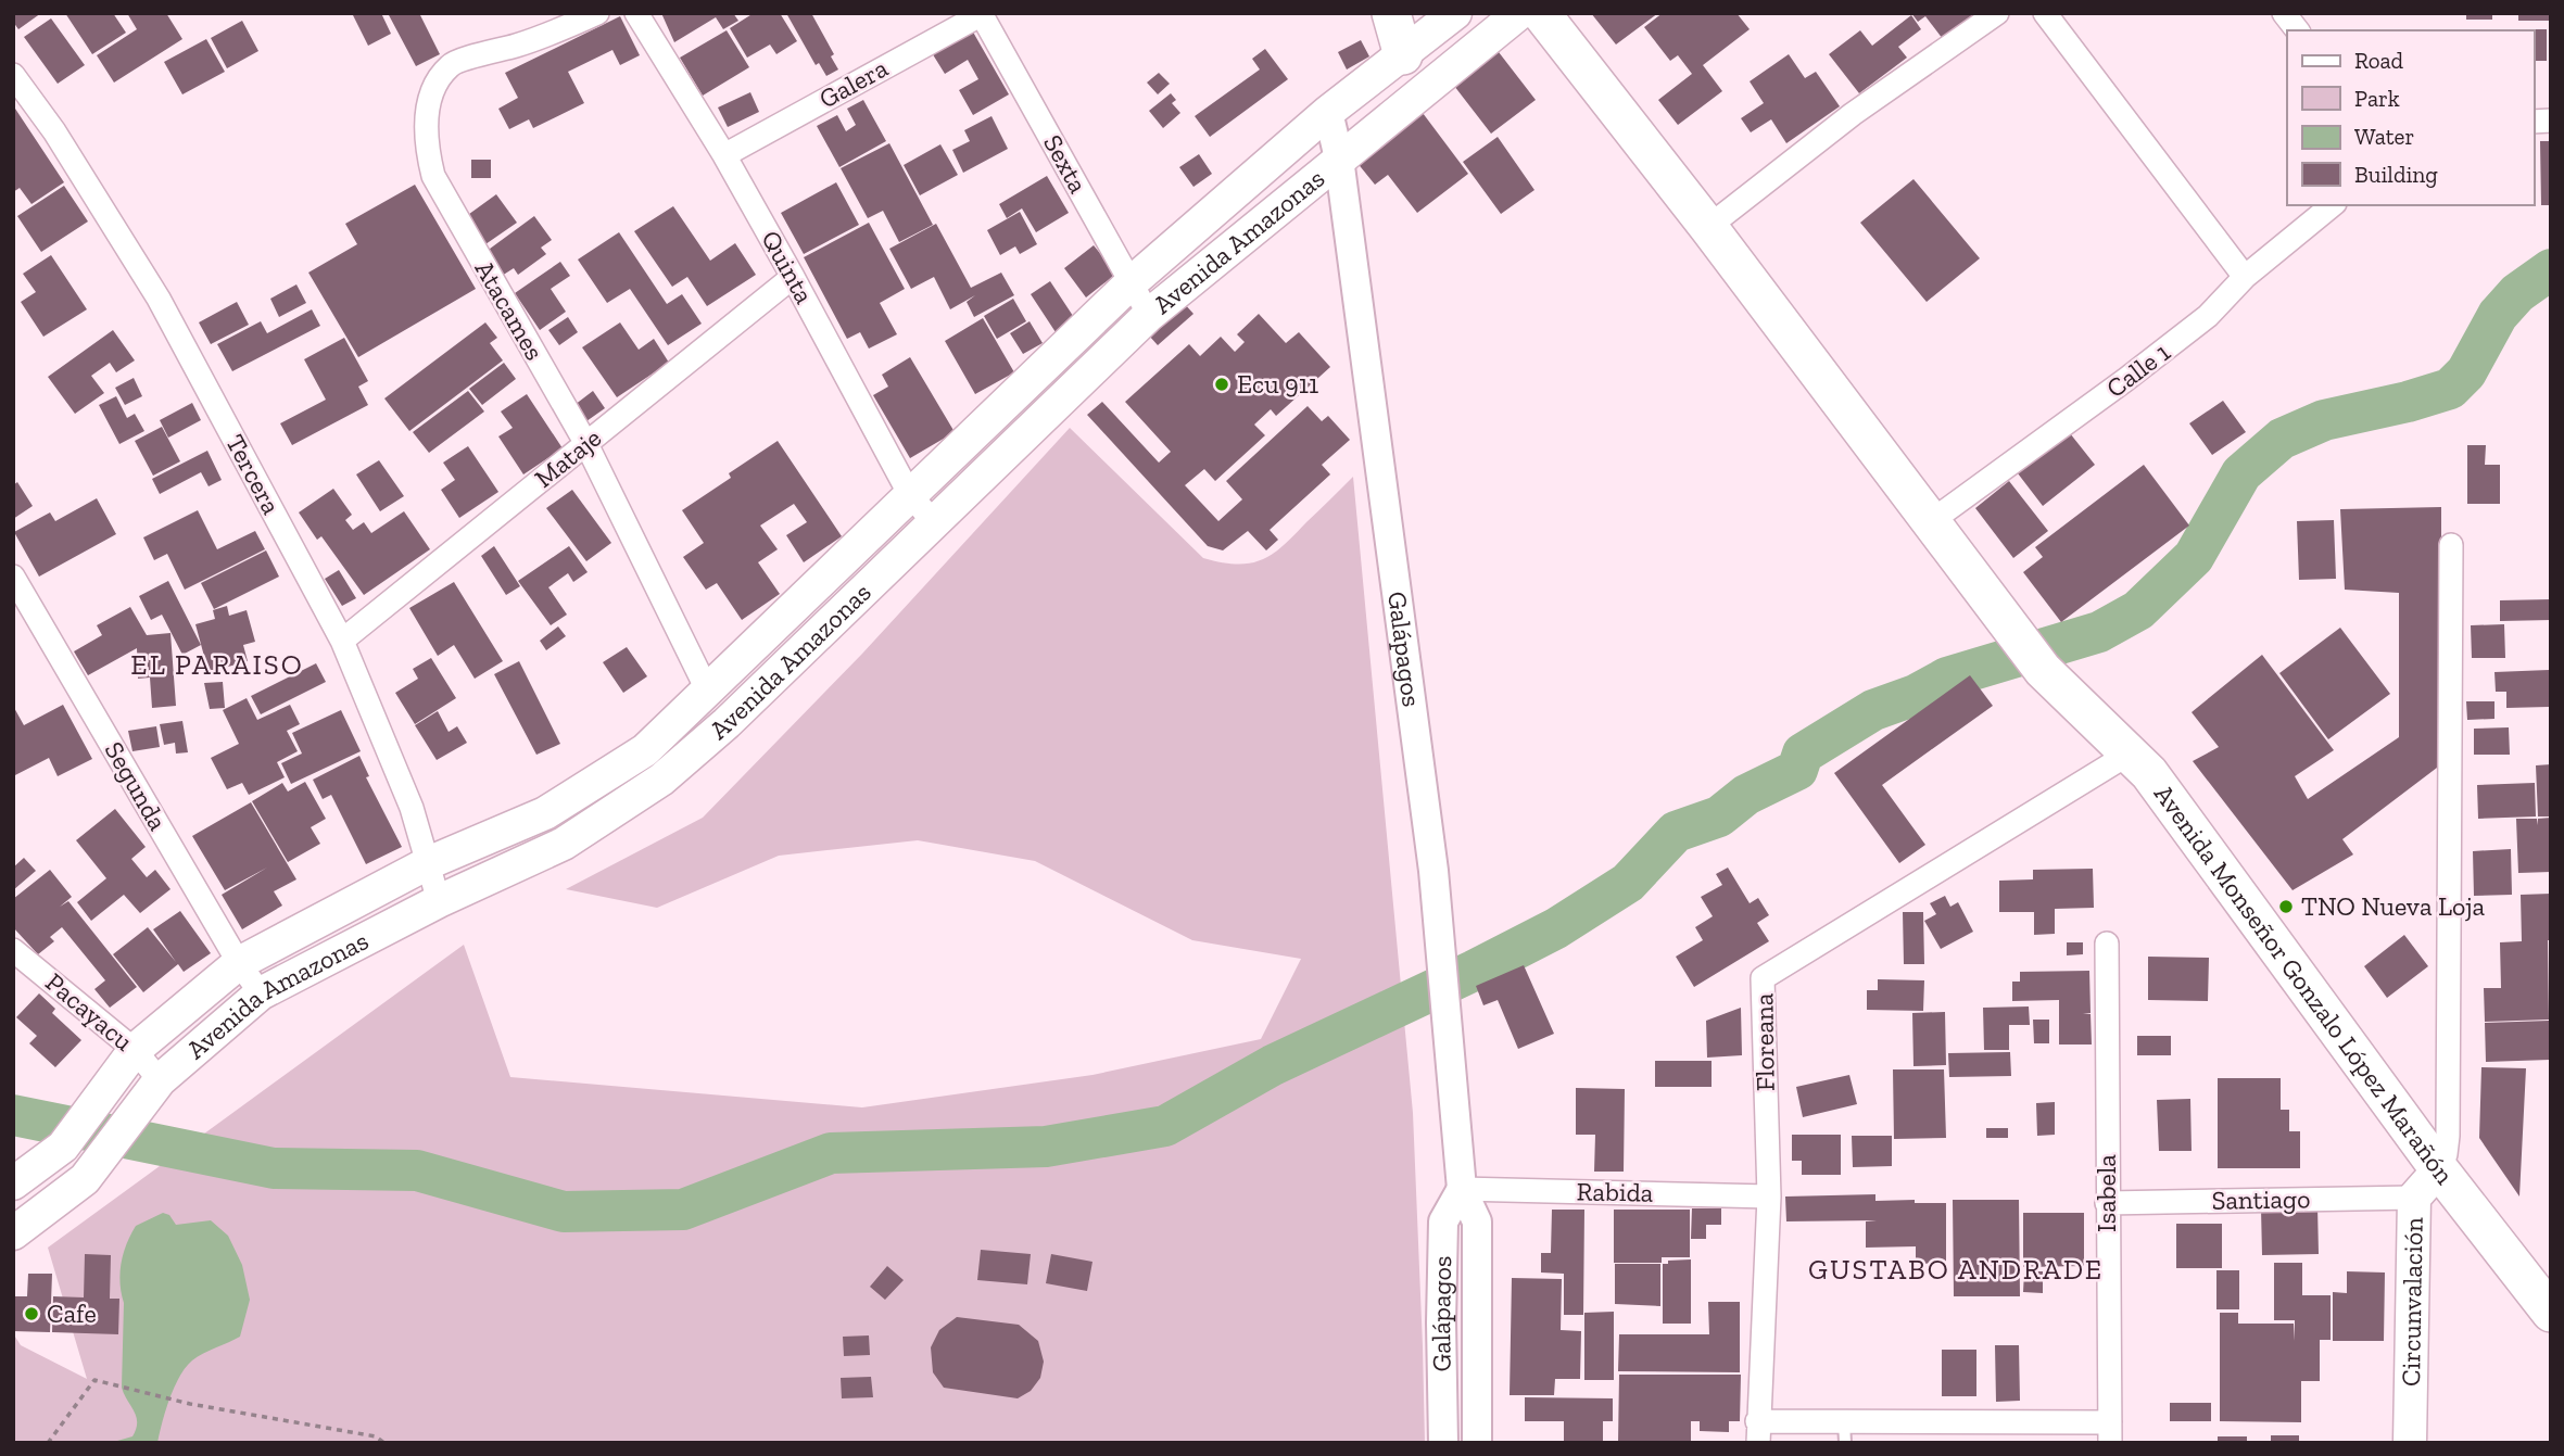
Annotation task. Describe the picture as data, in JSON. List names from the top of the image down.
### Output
{
  "streets": {
    "highway": ["Avenida Monseñor Gonzalo López Marañón"],
    "main road": ["Avenida Amazonas", "Circunvalación"],
    "street": [
      "Galera",
      "Sexta",
      "Quinta",
      "Atacames",
      "Calle 1",
      "Mataje",
      "Tercera",
      "Galápagos",
      "Segunda",
      "Pacayacu",
      "Floreana",
      "Rabida",
      "Isabela",
      "Santiago"
    ]
  },
  "crossings": [
    ["Galera", "Sexta"],
    ["Galera", "Quinta"],
    ["Sexta", "Avenida Amazonas"],
    ["Avenida Amazonas", "Quinta"],
    ["Avenida Amazonas", "Atacames"],
    ["Avenida Amazonas", "Tercera"],
    ["Avenida Amazonas", "Galápagos"],
    ["Avenida Amazonas", "Segunda"],
    ["Avenida Amazonas", "Pacayacu"],
    ["Quinta", "Mataje"],
    ["Atacames", "Mataje"],
    ["Calle 1", "Avenida Monseñor Gonzalo López Marañón"],
    ["Mataje", "Tercera"],
    ["Galápagos", "Rabida"],
    ["Avenida Monseñor Gonzalo López Marañón", "Floreana"],
    ["Avenida Monseñor Gonzalo López Marañón", "Circunvalación"],
    ["Floreana", "Rabida"],
    ["Isabela", "Santiago"],
    ["Santiago", "Circunvalación"]
  ],
  "districts": ["EL PARAISO", "GUSTABO ANDRADE"],
  "places": ["Ecu 911", "TNO Nueva Loja", "Cafe"],
  "legend": [
    "Road",
    "Park",
    "Water",
    "Building"
  ]
}
